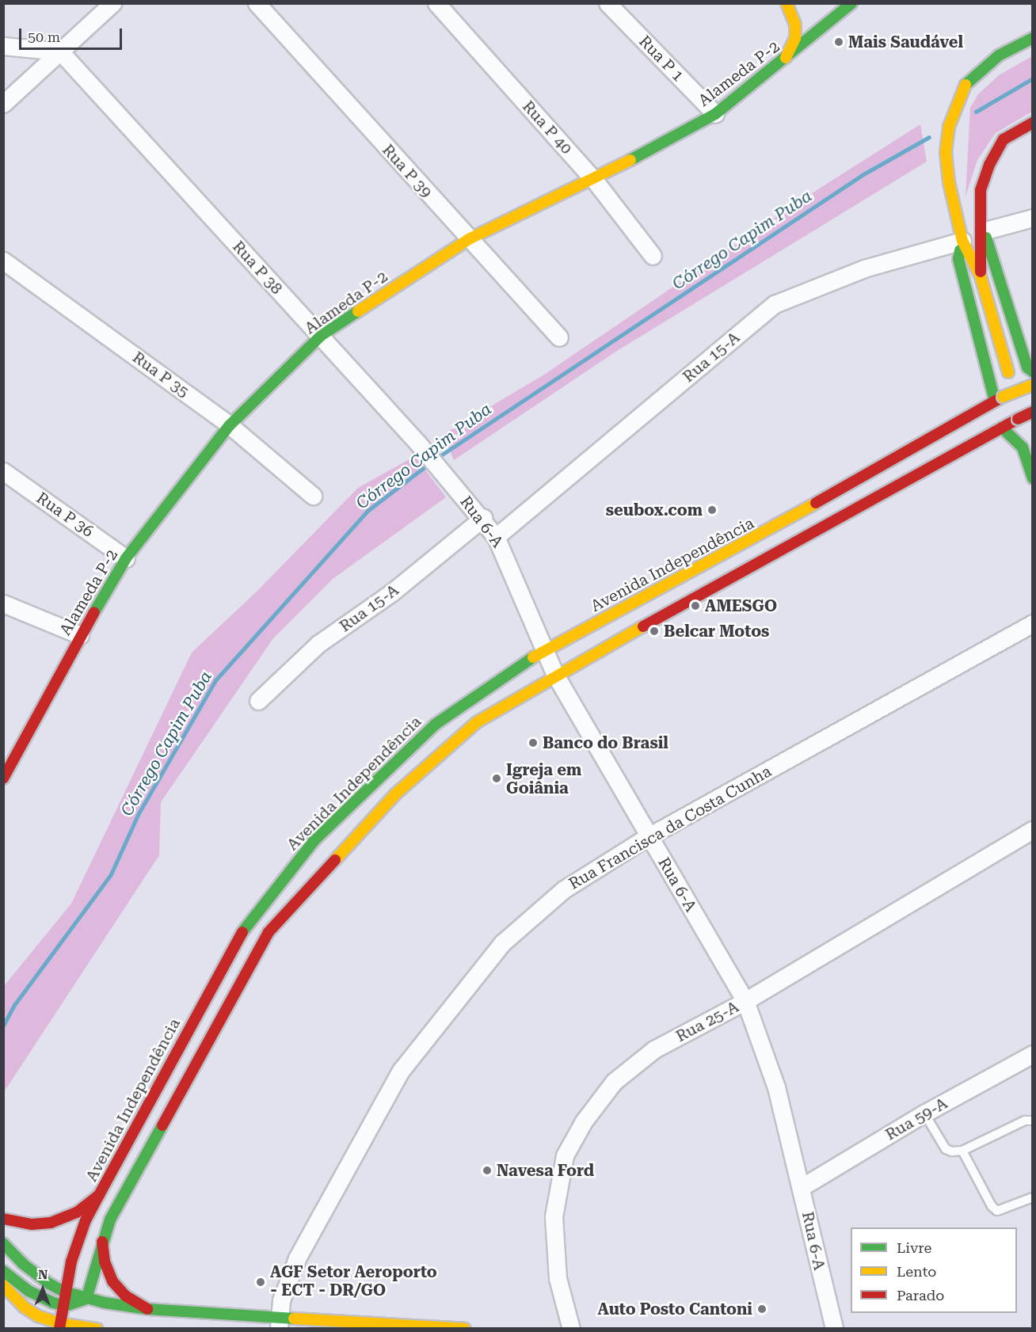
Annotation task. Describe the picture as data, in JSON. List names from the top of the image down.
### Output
{
  "streets": {
    "main road": ["Alameda P-2", "Avenida Independência"],
    "street": [
      "Rua P 1",
      "Rua P 40",
      "Rua P 39",
      "Rua P 38",
      "Rua 15-A",
      "Rua P 35",
      "Rua P 36",
      "Rua 6-A",
      "Rua Francisca da Costa Cunha",
      "Rua 25-A",
      "Rua 59-A"
    ]
  },
  "crossings": [
    ["Rua P 1", "Alameda P-2"],
    ["Alameda P-2", "Rua P 40"],
    ["Alameda P-2", "Rua P 39"],
    ["Alameda P-2", "Rua P 38"],
    ["Alameda P-2", "Rua P 35"],
    ["Alameda P-2", "Rua P 36"],
    ["Rua P 38", "Rua 6-A"],
    ["Rua 15-A", "Rua 6-A"],
    ["Rua 6-A", "Avenida Independência"],
    ["Rua 6-A", "Rua Francisca da Costa Cunha"],
    ["Rua 6-A", "Rua 25-A"],
    ["Rua 6-A", "Rua 59-A"]
  ],
  "water": ["Córrego Capim Puba"],
  "places": [
    "Mais Saudável",
    "seubox.com",
    "AMESGO",
    "Belcar Motos",
    "Banco do Brasil",
    "Igreja em Goiânia",
    "Navesa Ford",
    "AGF Setor Aeroporto - ECT - DR/GO",
    "Auto Posto Cantoni"
  ],
  "legend": ["Livre", "Lento", "Parado"],
  "scale_bar": "50 m",
  "north": "top"
}
